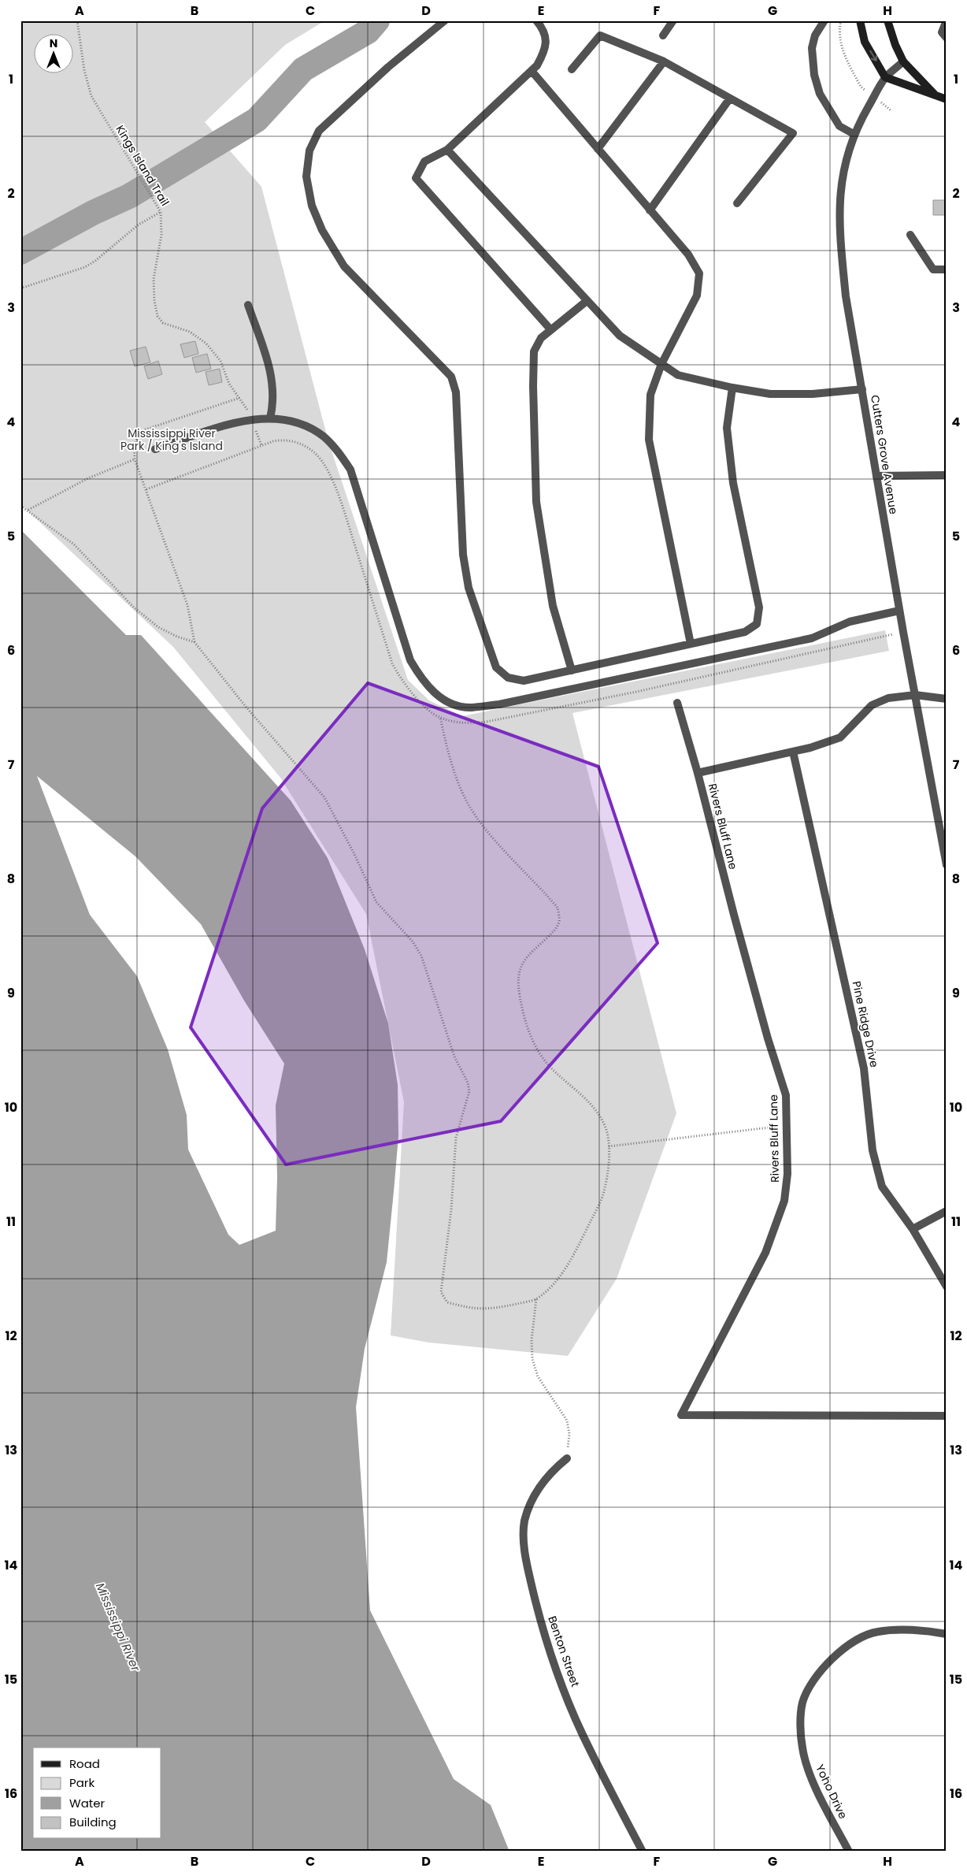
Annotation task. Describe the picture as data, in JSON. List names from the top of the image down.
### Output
{
  "streets": {
    "street": [
      "Cutters Grove Avenue",
      "Rivers Bluff Lane",
      "Pine Ridge Drive",
      "Benton Street",
      "Yoho Drive"
    ],
    "path": ["Kings Island Trail"]
  },
  "crossings": [
    ["Cutters Grove Avenue", "Rivers Bluff Lane"],
    ["Rivers Bluff Lane", "Pine Ridge Drive"]
  ],
  "water": ["Mississippi River"],
  "parks": ["Mississippi River Park / King's Island"],
  "legend": [
    "Road",
    "Park",
    "Water",
    "Building"
  ],
  "north": "top",
  "grid": {
    "columns": [
      "A",
      "B",
      "C",
      "D",
      "E",
      "F",
      "G",
      "H"
    ],
    "rows": [
      "1",
      "2",
      "3",
      "4",
      "5",
      "6",
      "7",
      "8",
      "9",
      "10",
      "11",
      "12",
      "13",
      "14",
      "15",
      "16"
    ]
  }
}
